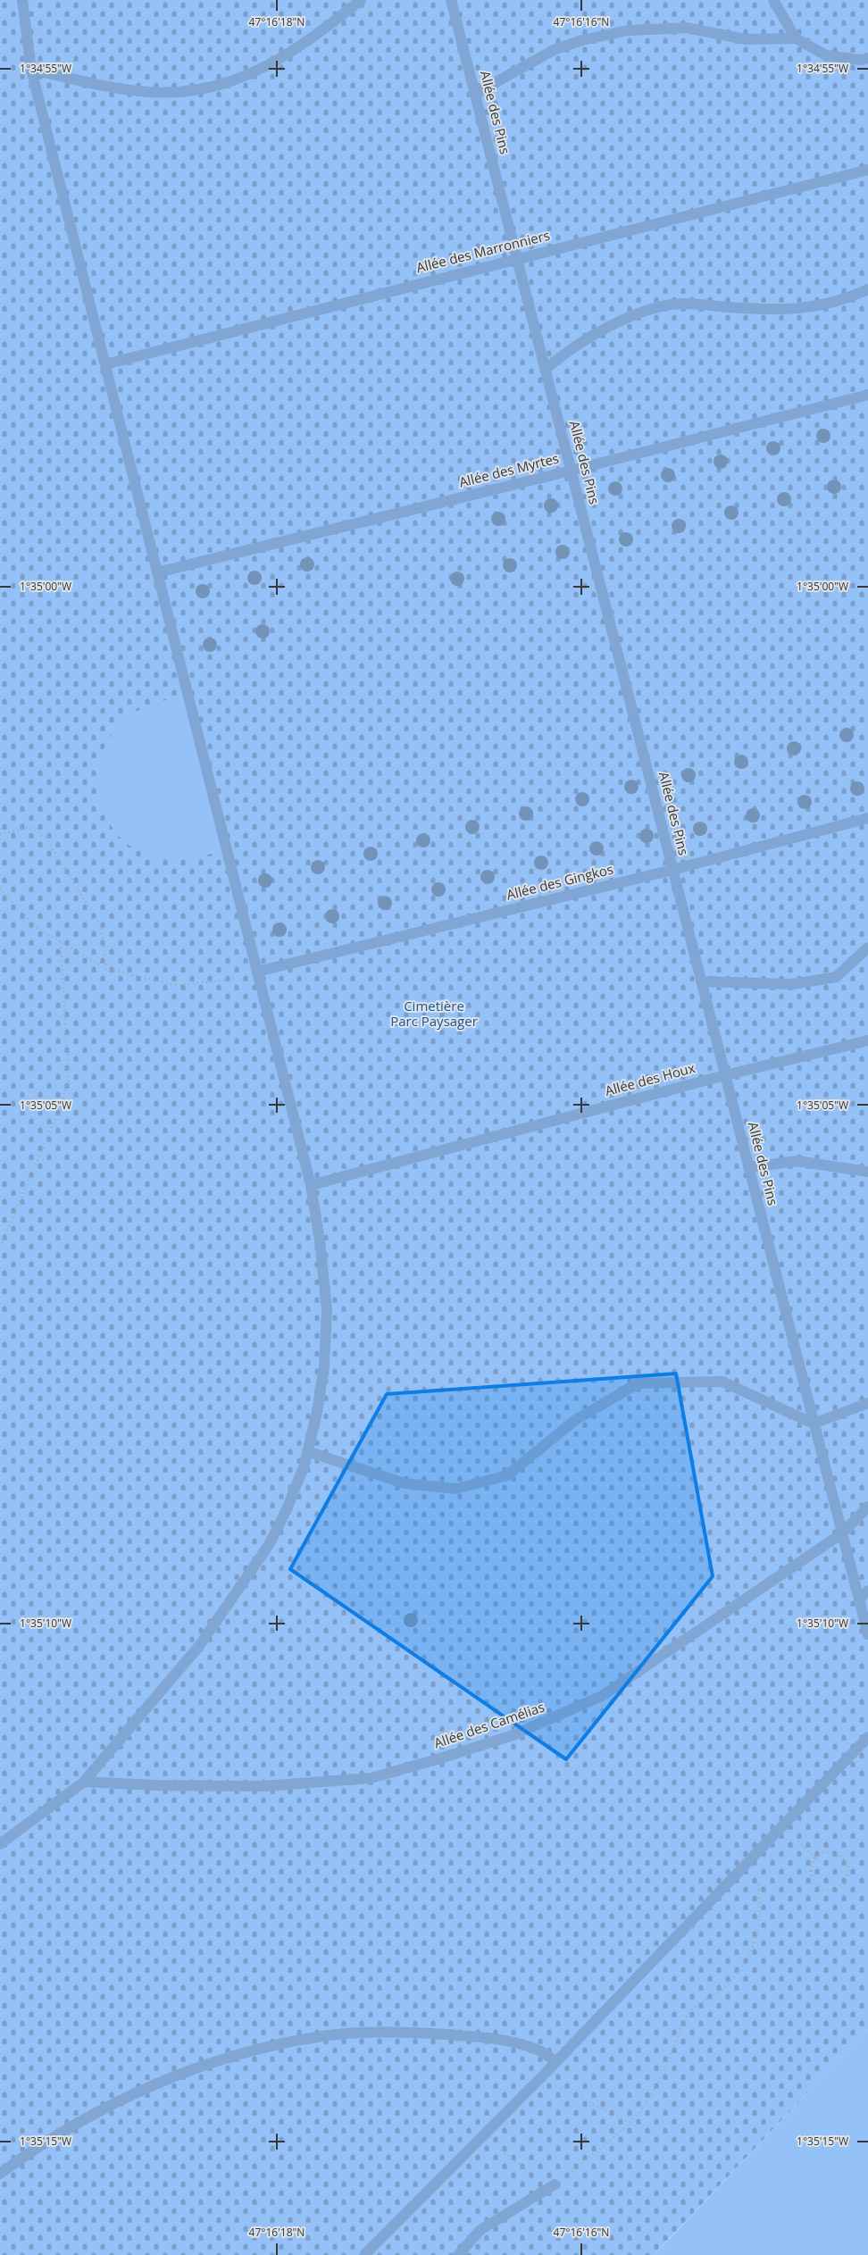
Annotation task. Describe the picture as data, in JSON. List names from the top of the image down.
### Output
{
  "streets": {
    "lane": [
      "Allée des Pins",
      "Allée des Marronniers",
      "Allée des Myrtes",
      "Allée des Gingkos",
      "Allée des Houx",
      "Allée des Camélias"
    ]
  },
  "crossings": [
    ["Allée des Pins", "Allée des Marronniers"],
    ["Allée des Pins", "Allée des Myrtes"],
    ["Allée des Pins", "Allée des Gingkos"],
    ["Allée des Pins", "Allée des Houx"],
    ["Allée des Pins", "Allée des Camélias"]
  ],
  "parks": ["Cimetière Parc Paysager"],
  "coordinates": [
    "47°16'18\"N",
    "47°16'16\"N",
    "1°34'55\"W",
    "1°35'00\"W",
    "1°35'05\"W",
    "1°35'10\"W",
    "1°35'15\"W"
  ]
}
